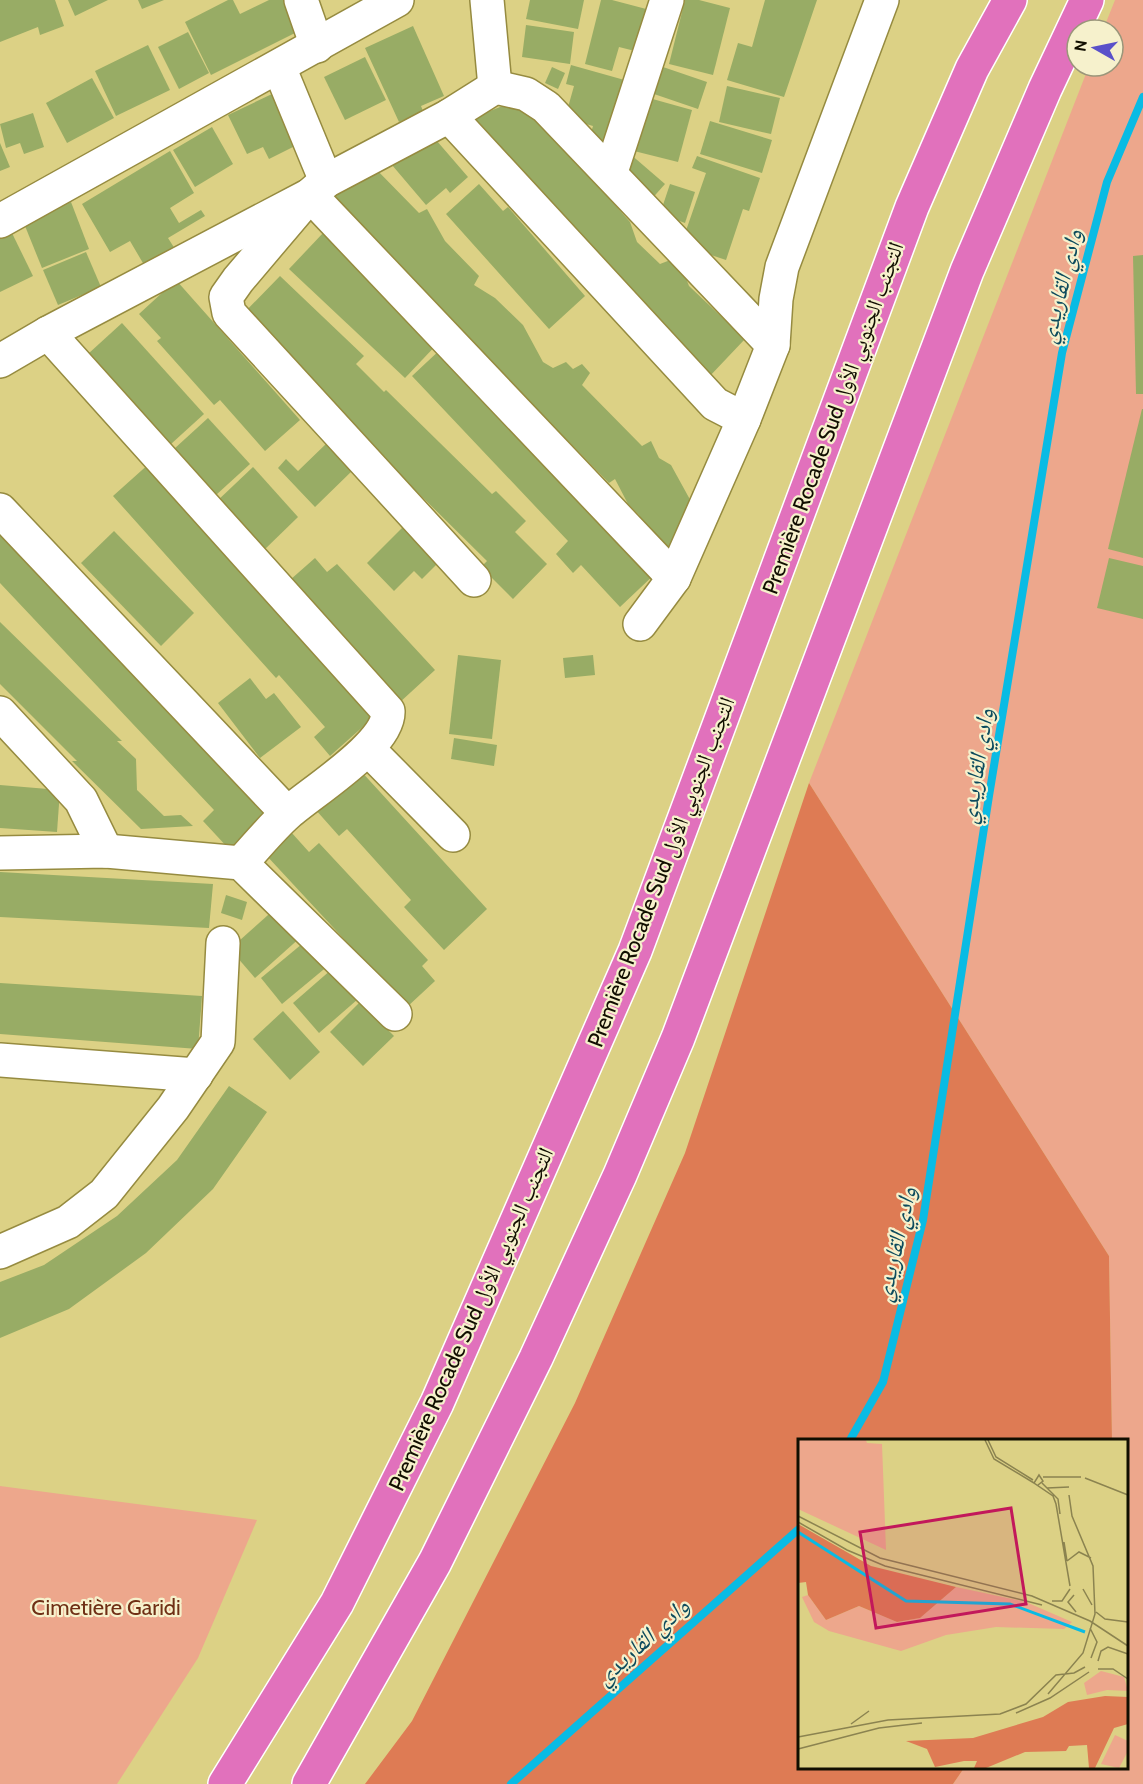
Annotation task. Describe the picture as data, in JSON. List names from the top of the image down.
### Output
{
  "streets": {
    "highway": ["Première Rocade Sud التجنب الجنوبي الأول"]
  },
  "water": ["وادي القاريدي"],
  "parks": ["Cimetière Garidi"],
  "north": "left"
}
